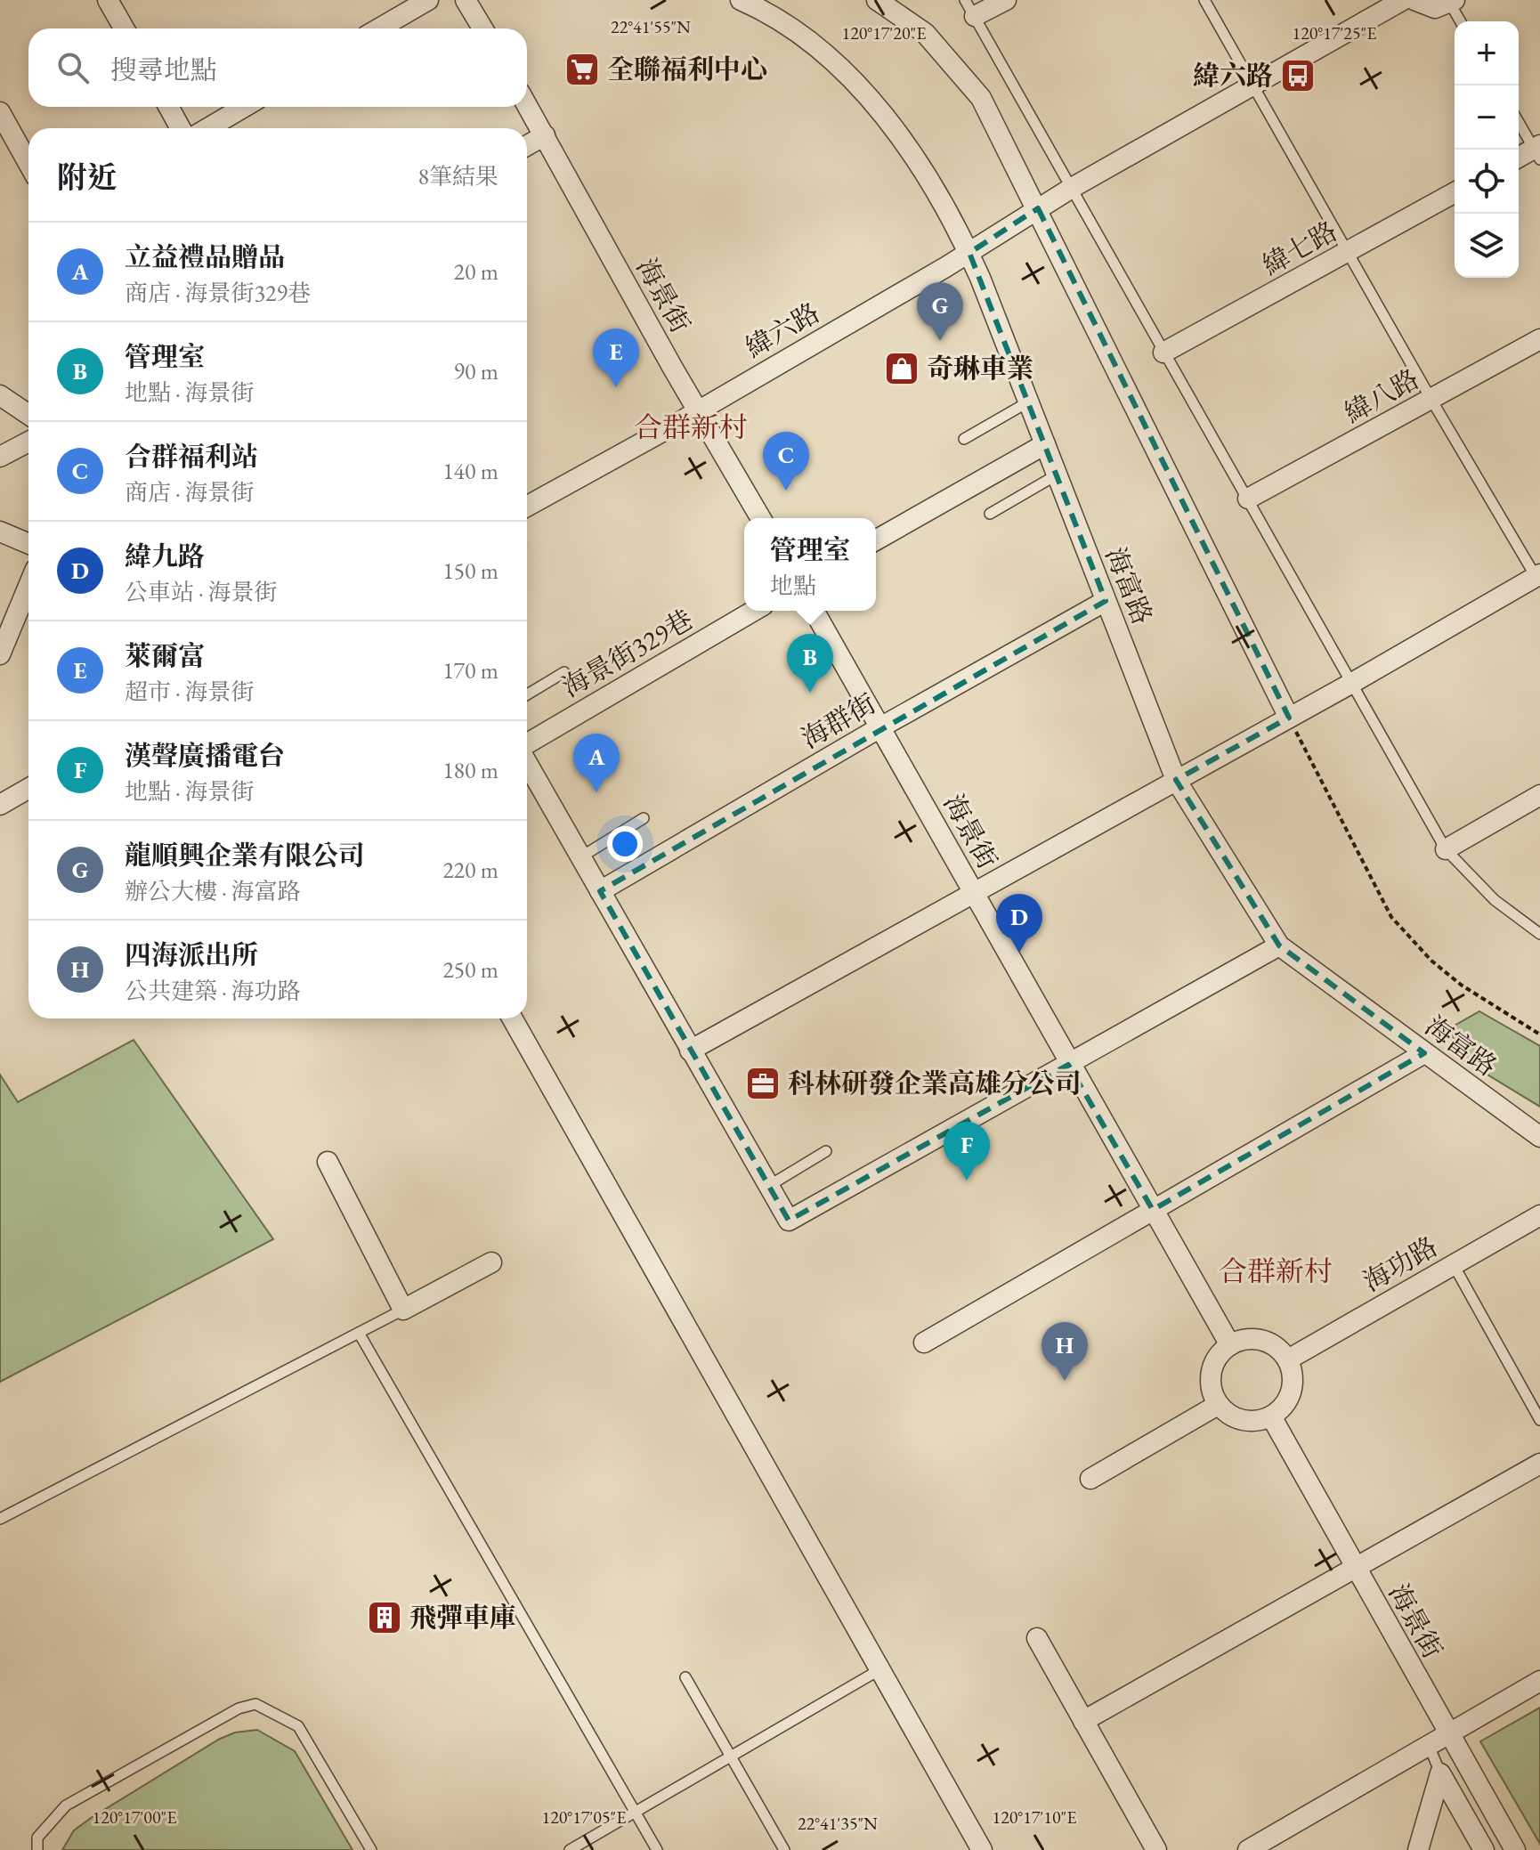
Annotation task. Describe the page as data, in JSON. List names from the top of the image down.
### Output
{
  "streets": {
    "street": [
      "緯七路",
      "海景街",
      "緯六路",
      "緯八路",
      "海富路",
      "海景街329巷",
      "海群街",
      "海功路"
    ]
  },
  "crossings": [
    ["海景街", "緯六路"],
    ["海景街", "海群街"],
    ["海景街", "海功路"],
    ["緯六路", "海富路"],
    ["海富路", "海群街"]
  ],
  "districts": ["合群新村", "合群新村"],
  "places": {
    "supermarket": ["全聯福利中心"],
    "bus stop": ["緯六路"],
    "shop": ["奇琳車業"],
    "office": ["科林研發企業高雄分公司"],
    "building": ["飛彈車庫"]
  },
  "page": {
    "map_buttons": ["+", "−"],
    "search": "搜尋地點",
    "heading": ["附近", "8筆結果"],
    "list": [
      {
        "mark": "A",
        "name": "立益禮品贈品",
        "note": "商店 · 海景街329巷",
        "value": "20 m"
      },
      {
        "mark": "B",
        "name": "管理室",
        "note": "地點 · 海景街",
        "value": "90 m"
      },
      {
        "mark": "C",
        "name": "合群福利站",
        "note": "商店 · 海景街",
        "value": "140 m"
      },
      {
        "mark": "D",
        "name": "緯九路",
        "note": "公車站 · 海景街",
        "value": "150 m"
      },
      {
        "mark": "E",
        "name": "萊爾富",
        "note": "超市 · 海景街",
        "value": "170 m"
      },
      {
        "mark": "F",
        "name": "漢聲廣播電台",
        "note": "地點 · 海景街",
        "value": "180 m"
      },
      {
        "mark": "G",
        "name": "龍順興企業有限公司",
        "note": "辦公大樓 · 海富路",
        "value": "220 m"
      },
      {
        "mark": "H",
        "name": "四海派出所",
        "note": "公共建築 · 海功路",
        "value": "250 m"
      }
    ],
    "pins": [
      "G",
      "E",
      "C",
      "B",
      "A",
      "D",
      "F",
      "H"
    ],
    "popup": ["管理室", "地點"]
  },
  "coordinates": [
    "22°41'55\"N",
    "120°17'25\"E",
    "120°17'20\"E",
    "120°17'00\"E",
    "120°17'05\"E",
    "120°17'10\"E",
    "22°41'35\"N"
  ]
}
